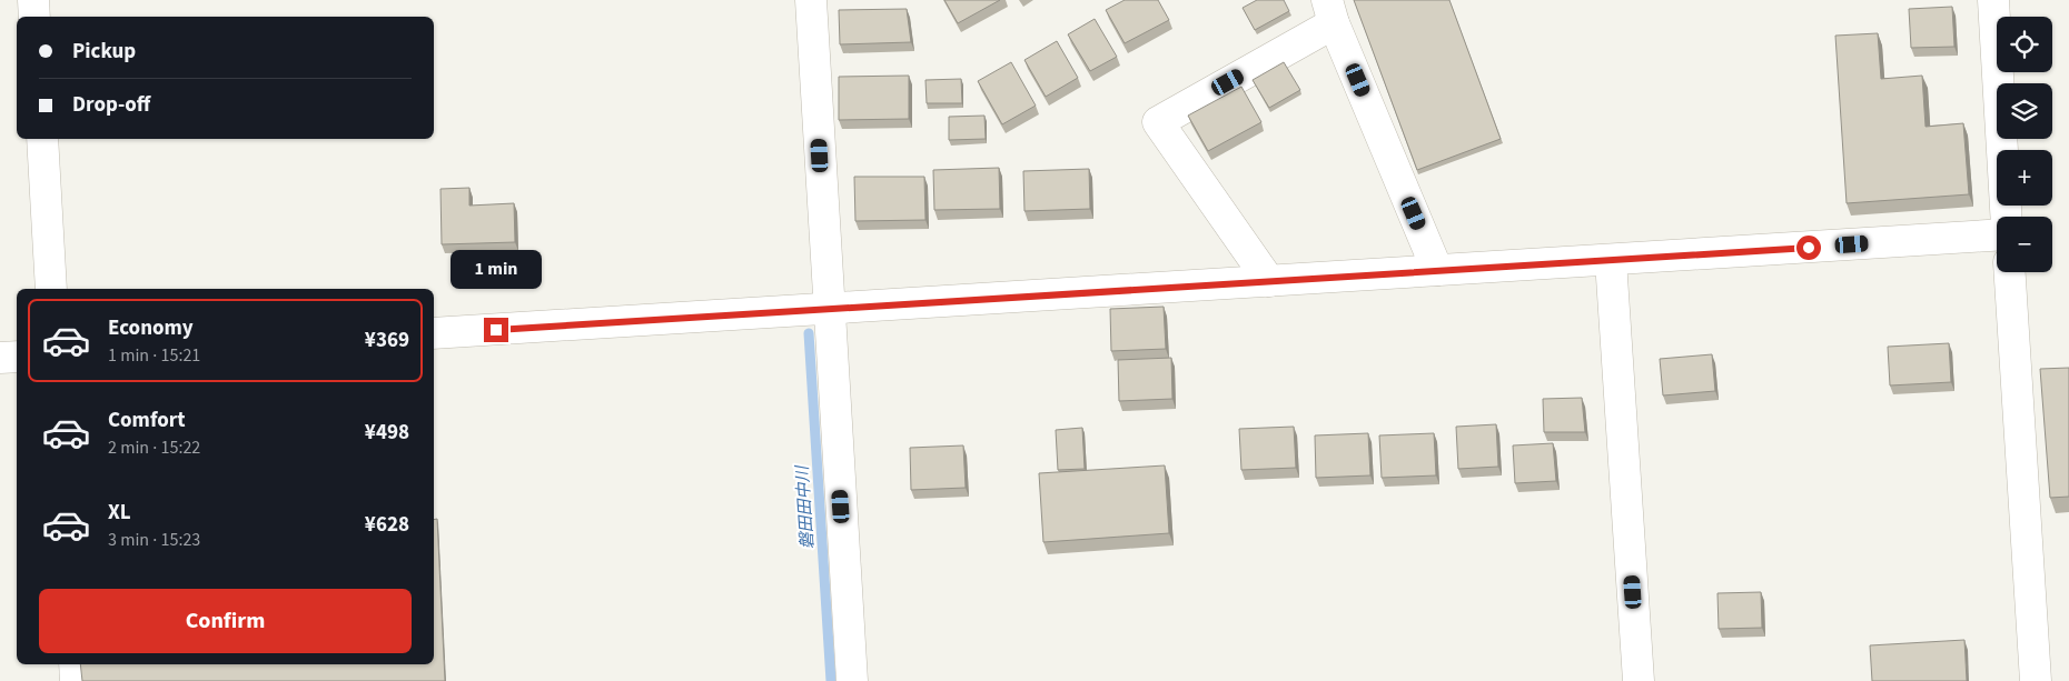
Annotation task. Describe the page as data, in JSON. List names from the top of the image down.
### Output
{
  "water": ["磐田田中川"],
  "page": {
    "map_buttons": ["+", "−"],
    "banner": ["Pickup", "Drop-off"],
    "bubble": "1 min",
    "list": [
      {
        "name": "Economy",
        "note": "1 min · 15:21",
        "value": "¥369"
      },
      {
        "name": "Comfort",
        "note": "2 min · 15:22",
        "value": "¥498"
      },
      {
        "name": "XL",
        "note": "3 min · 15:23",
        "value": "¥628"
      }
    ],
    "buttons": "Confirm"
  }
}
